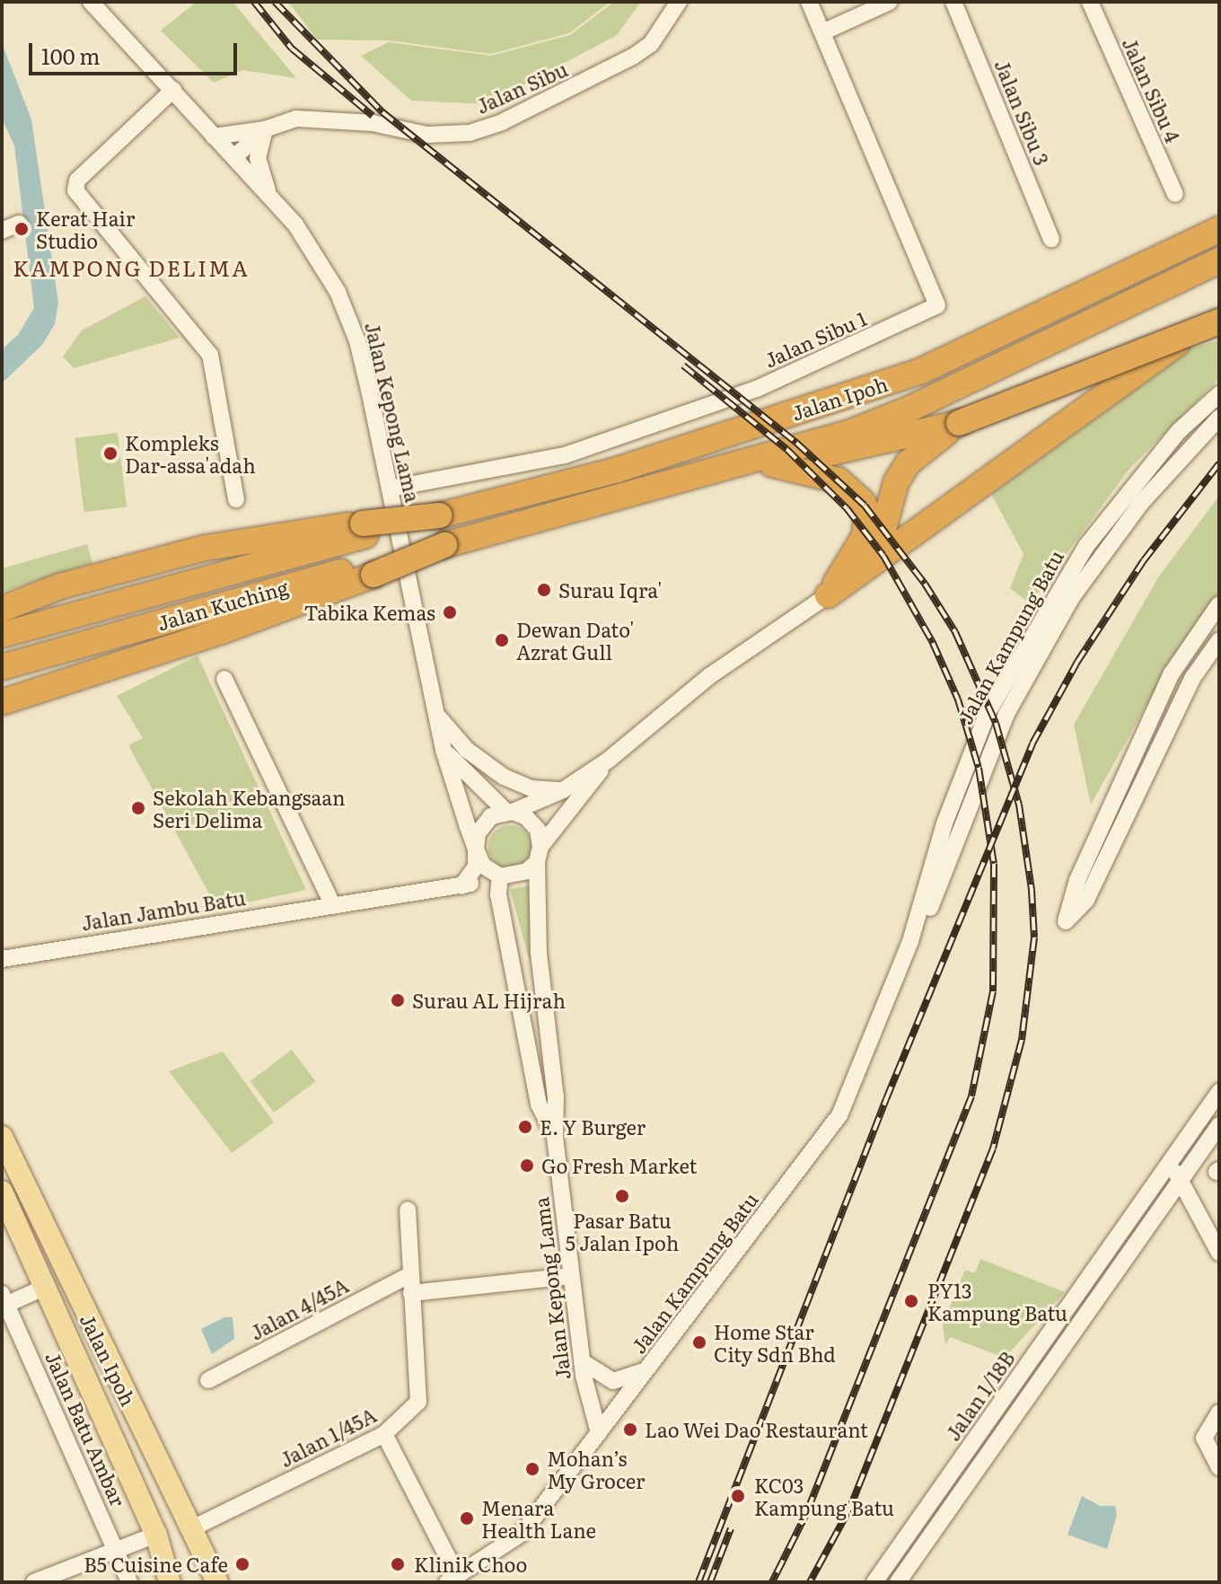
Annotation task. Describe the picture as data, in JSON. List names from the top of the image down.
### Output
{
  "streets": {
    "highway": ["Jalan Ipoh", "Jalan Kuching"],
    "street": [
      "Jalan Sibu",
      "Jalan Sibu 4",
      "Jalan Sibu 3",
      "Jalan Sibu 1",
      "Jalan Kepong Lama",
      "Jalan Kampung Batu",
      "Jalan Jambu Batu",
      "Jalan 4/45A",
      "Jalan 1/18B",
      "Jalan Batu Ambar",
      "Jalan 1/45A"
    ]
  },
  "crossings": [
    ["Jalan Sibu", "Jalan Kepong Lama"],
    ["Jalan Sibu 1", "Jalan Kepong Lama"],
    ["Jalan Ipoh", "Jalan Kuching"],
    ["Jalan Ipoh", "Jalan 1/45A"],
    ["Jalan Kepong Lama", "Jalan Kampung Batu"],
    ["Jalan Kepong Lama", "Jalan Jambu Batu"],
    ["Jalan 4/45A", "Jalan 1/45A"]
  ],
  "districts": ["KAMPONG DELIMA"],
  "places": [
    "Kerat Hair Studio",
    "Kompleks Dar-assa'adah",
    "Surau Iqra'",
    "Tabika Kemas",
    "Dewan Dato' Azrat Gull",
    "Sekolah Kebangsaan Seri Delima",
    "Surau AL Hijrah",
    "E. Y Burger",
    "Go Fresh Market",
    "Pasar Batu 5 Jalan Ipoh",
    "PY13 Kampung Batu",
    "Home Star City Sdn Bhd",
    "Lao Wei Dao Restaurant",
    "Mohan’s My Grocer",
    "KC03 Kampung Batu",
    "Menara Health Lane",
    "B5 Cuisine Cafe",
    "Klinik Choo"
  ],
  "scale_bar": "100 m"
}
